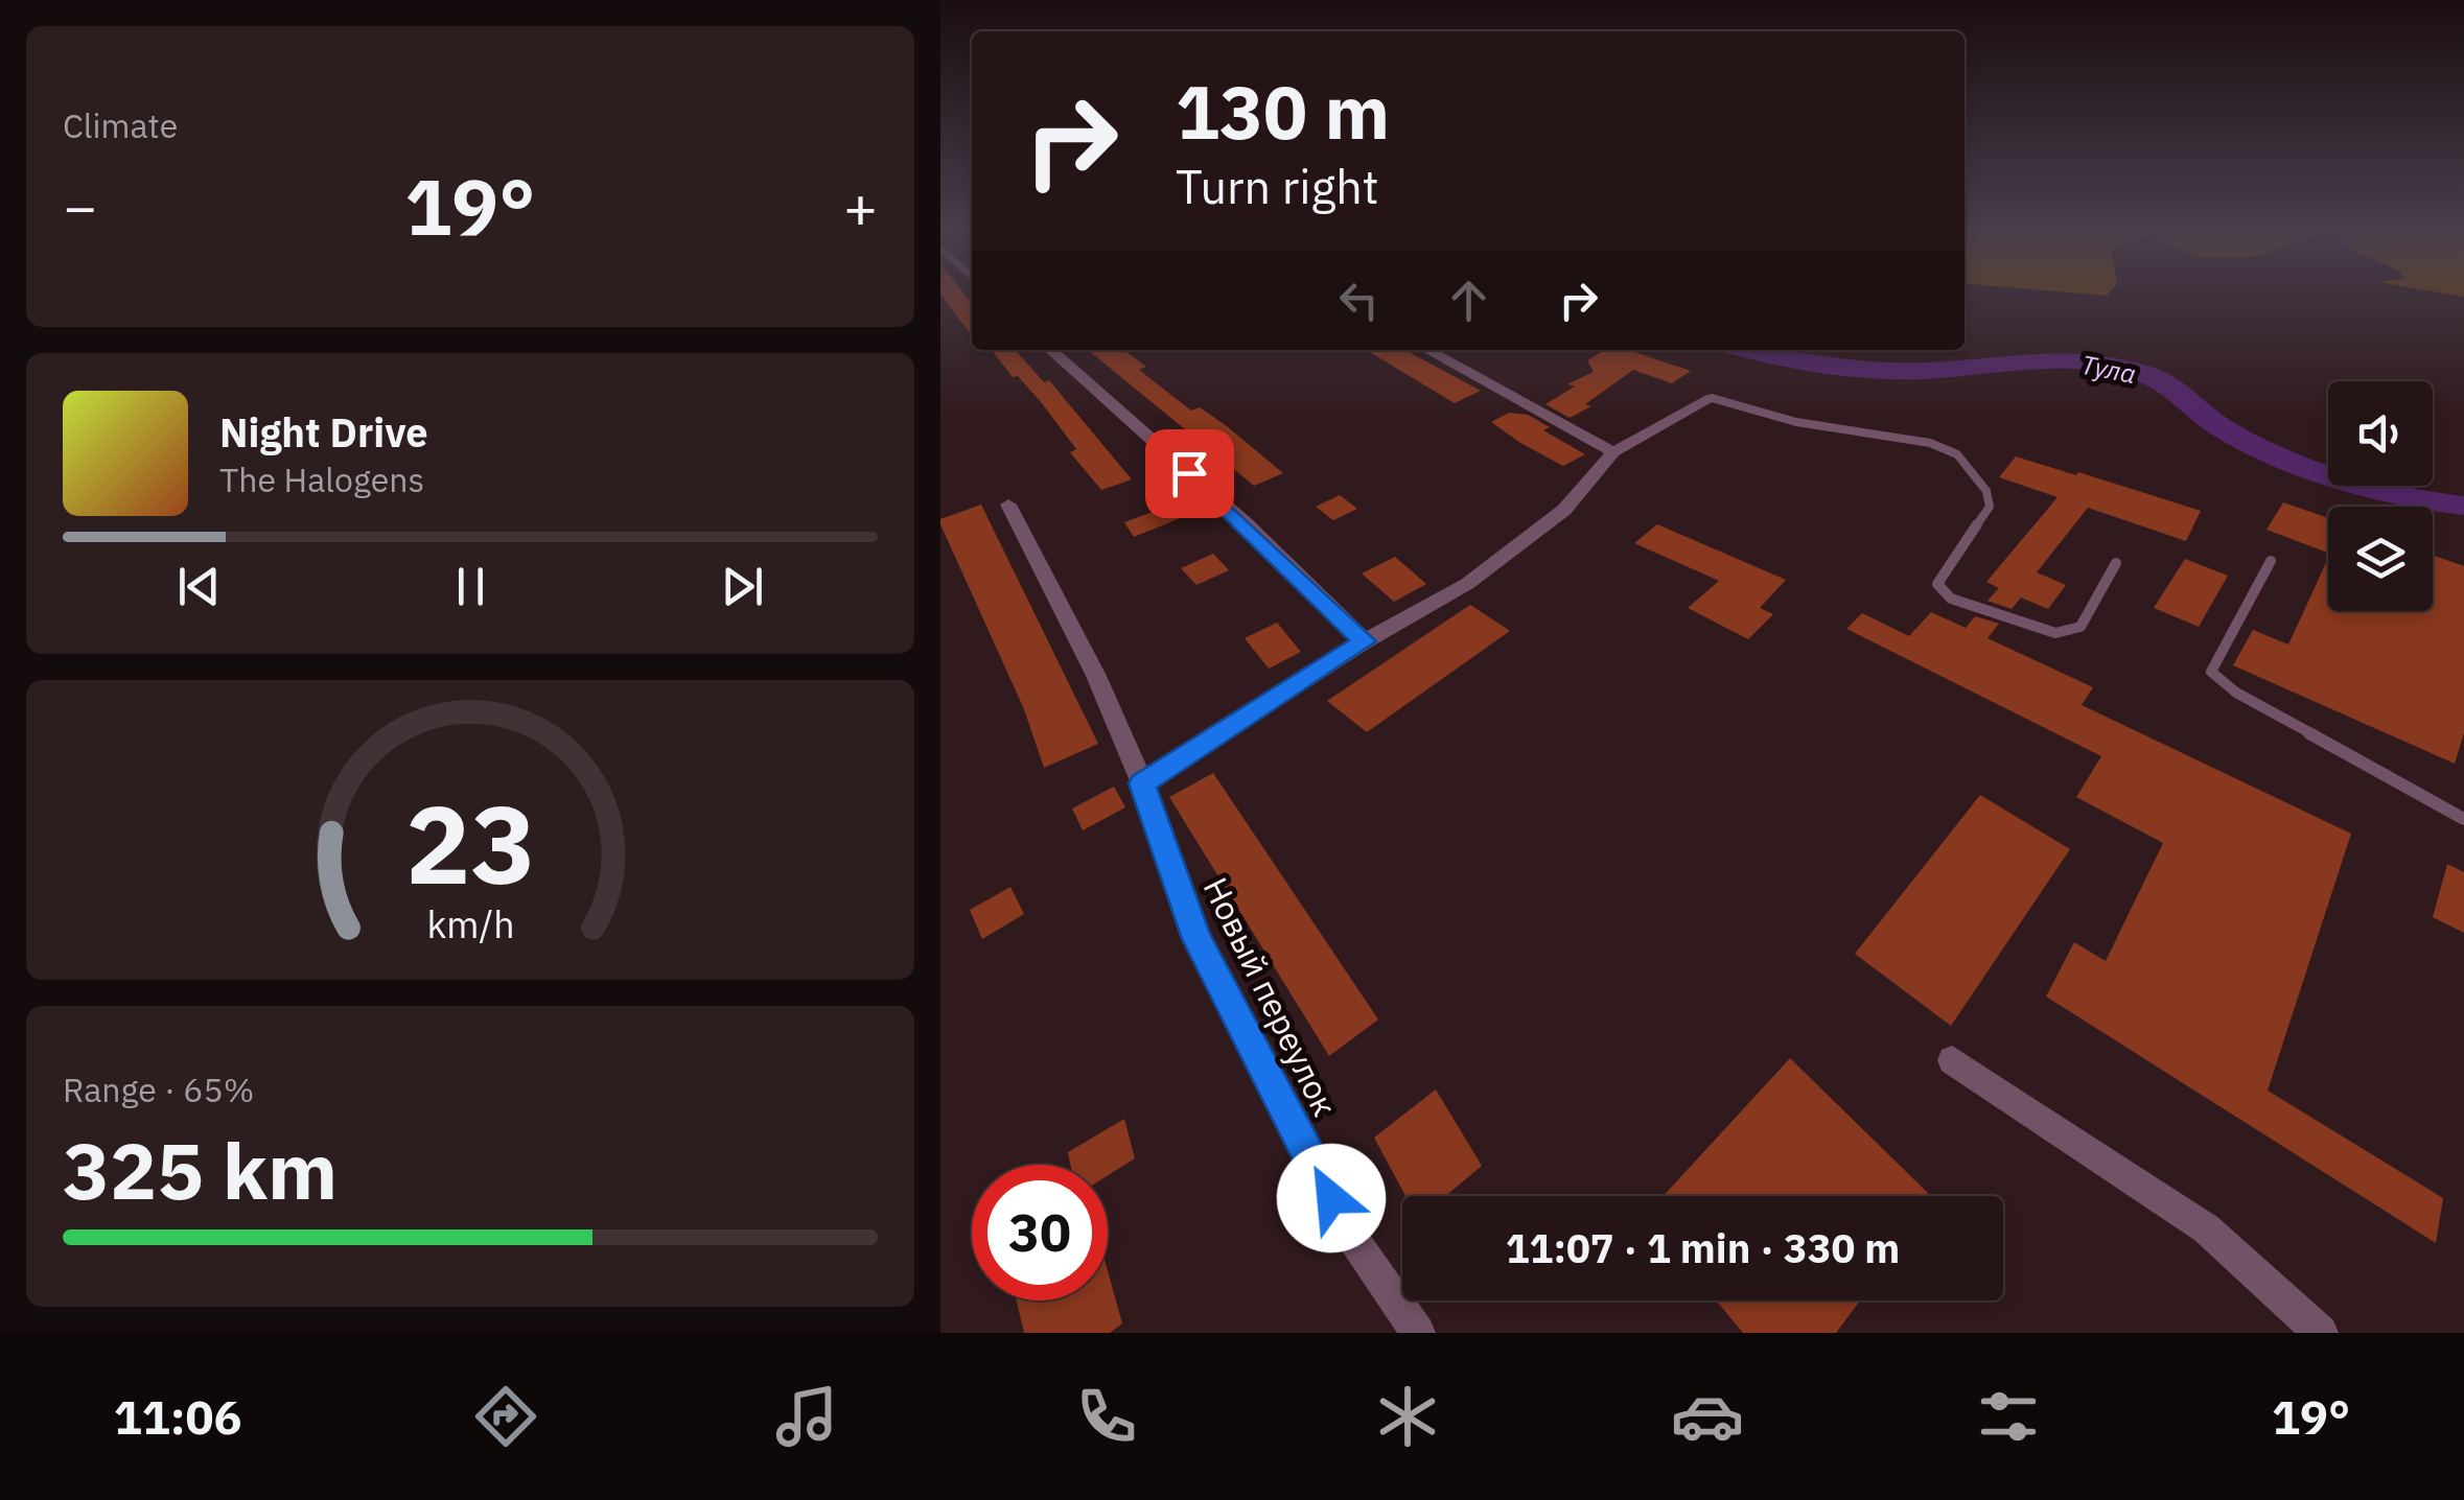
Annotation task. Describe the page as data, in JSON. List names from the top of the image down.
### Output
{
  "streets": {
    "street": ["Новый переулок"]
  },
  "water": ["Тула"],
  "page": {
    "tile": [
      "Climate",
      ["Range · 65%", "325 km"]
    ],
    "turn": ["130 m", "Turn right"],
    "heat": ["−", "19°", "+"],
    "song": ["Night Drive", "The Halogens"],
    "limit": "30",
    "trip": "11:07 · 1 min · 330 m",
    "tabs": ["11:06", "19°"],
    "gauge": ["23", "km/h"]
  }
}
